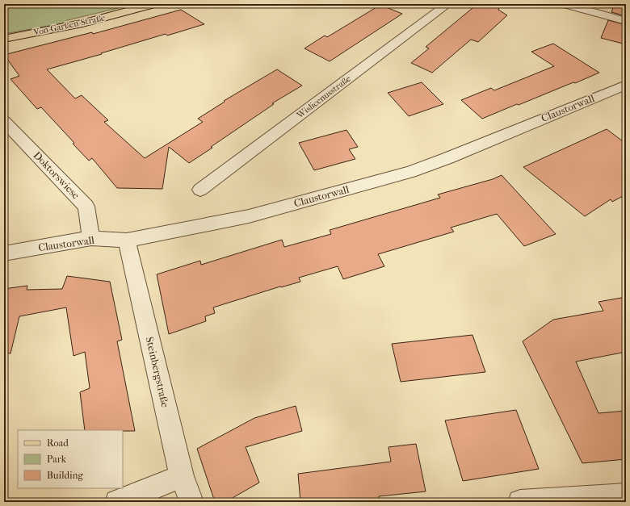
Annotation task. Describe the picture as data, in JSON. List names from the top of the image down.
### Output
{
  "streets": {
    "main road": ["Von-Garßen-Straße"],
    "street": [
      "Wislicenusstraße",
      "Claustorwall",
      "Doktorswiese",
      "Steinbergstraße"
    ]
  },
  "crossings": [
    ["Claustorwall", "Doktorswiese"],
    ["Claustorwall", "Steinbergstraße"]
  ],
  "legend": ["Road", "Park", "Building"]
}
